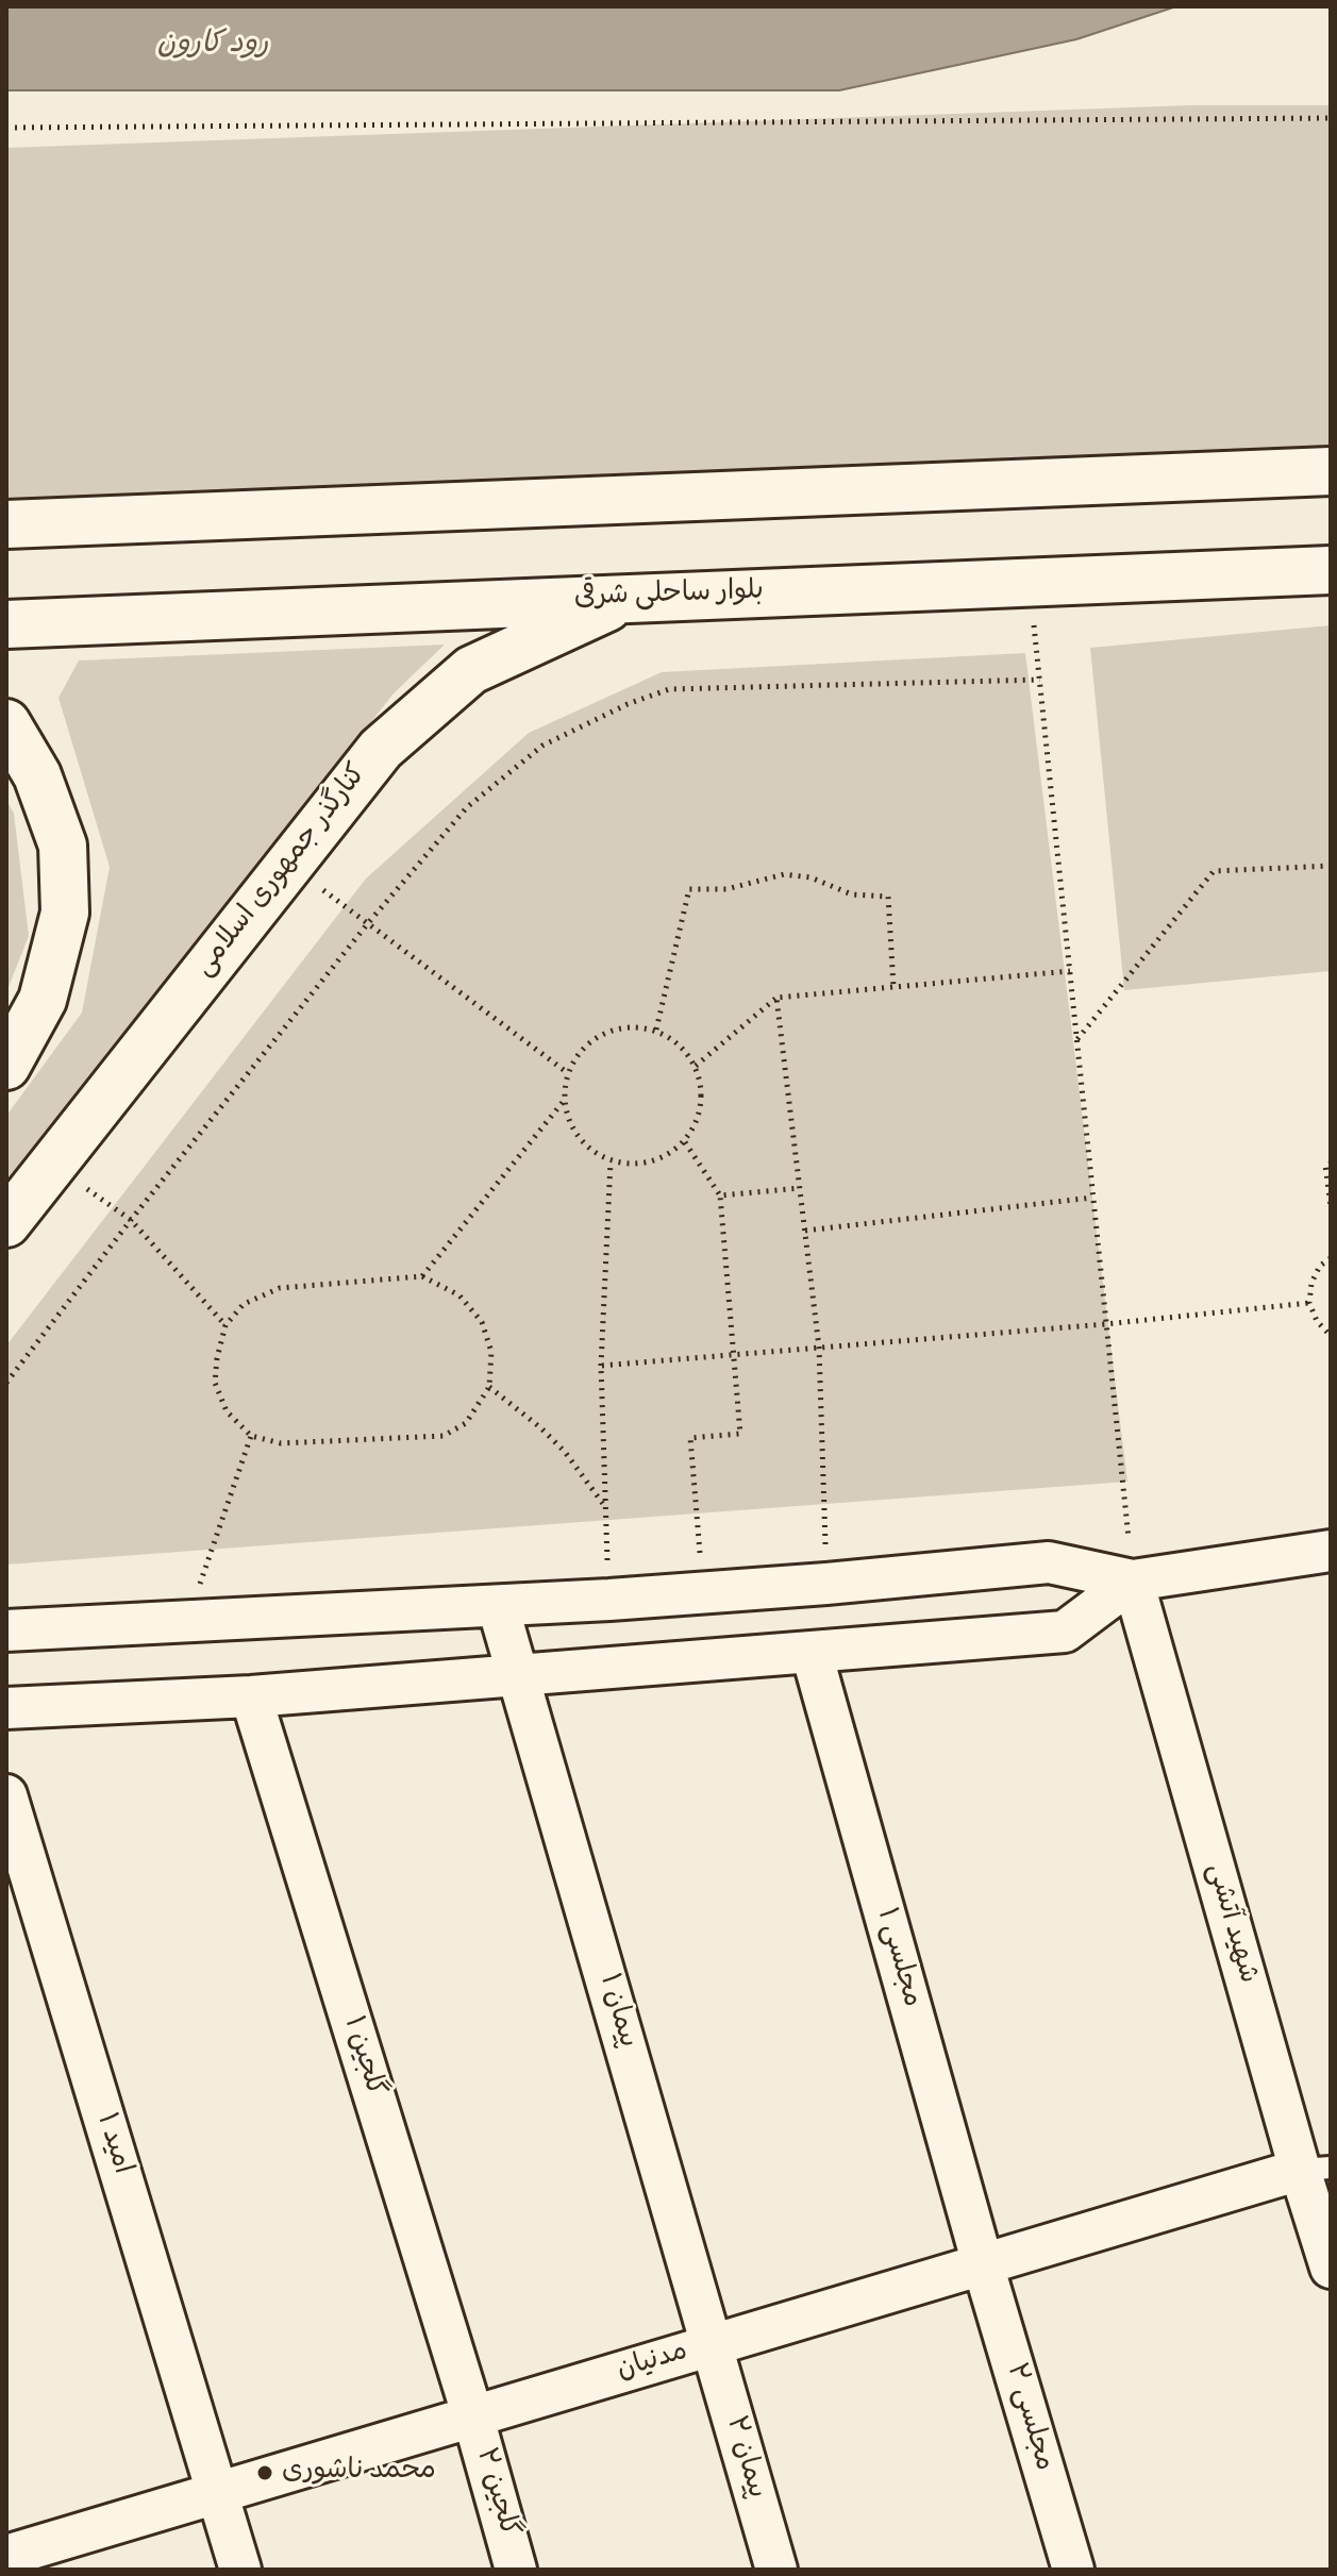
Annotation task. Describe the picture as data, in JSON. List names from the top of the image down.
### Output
{
  "streets": {
    "main road": ["بلوار ساحلی شرقی", "کنارگذر جمهوری اسلامی"],
    "street": [
      "شهید آتشی",
      "مجلسی ۱",
      "پیمان ۱",
      "گلجین ۱",
      "امید ۱",
      "مدنیان",
      "مجلسی ۲",
      "پیمان ۲",
      "گلجین ۲"
    ]
  },
  "crossings": [
    ["بلوار ساحلی شرقی", "کنارگذر جمهوری اسلامی"],
    ["شهید آتشی", "مدنیان"],
    ["مجلسی ۱", "مدنیان"],
    ["مجلسی ۱", "مجلسی ۲"],
    ["پیمان ۱", "مدنیان"],
    ["پیمان ۱", "پیمان ۲"],
    ["گلجین ۱", "مدنیان"],
    ["گلجین ۱", "گلجین ۲"],
    ["امید ۱", "مدنیان"],
    ["مدنیان", "مجلسی ۲"],
    ["مدنیان", "پیمان ۲"],
    ["مدنیان", "گلجین ۲"]
  ],
  "water": ["رود کارون"],
  "places": ["محمد ناشوری"]
}
